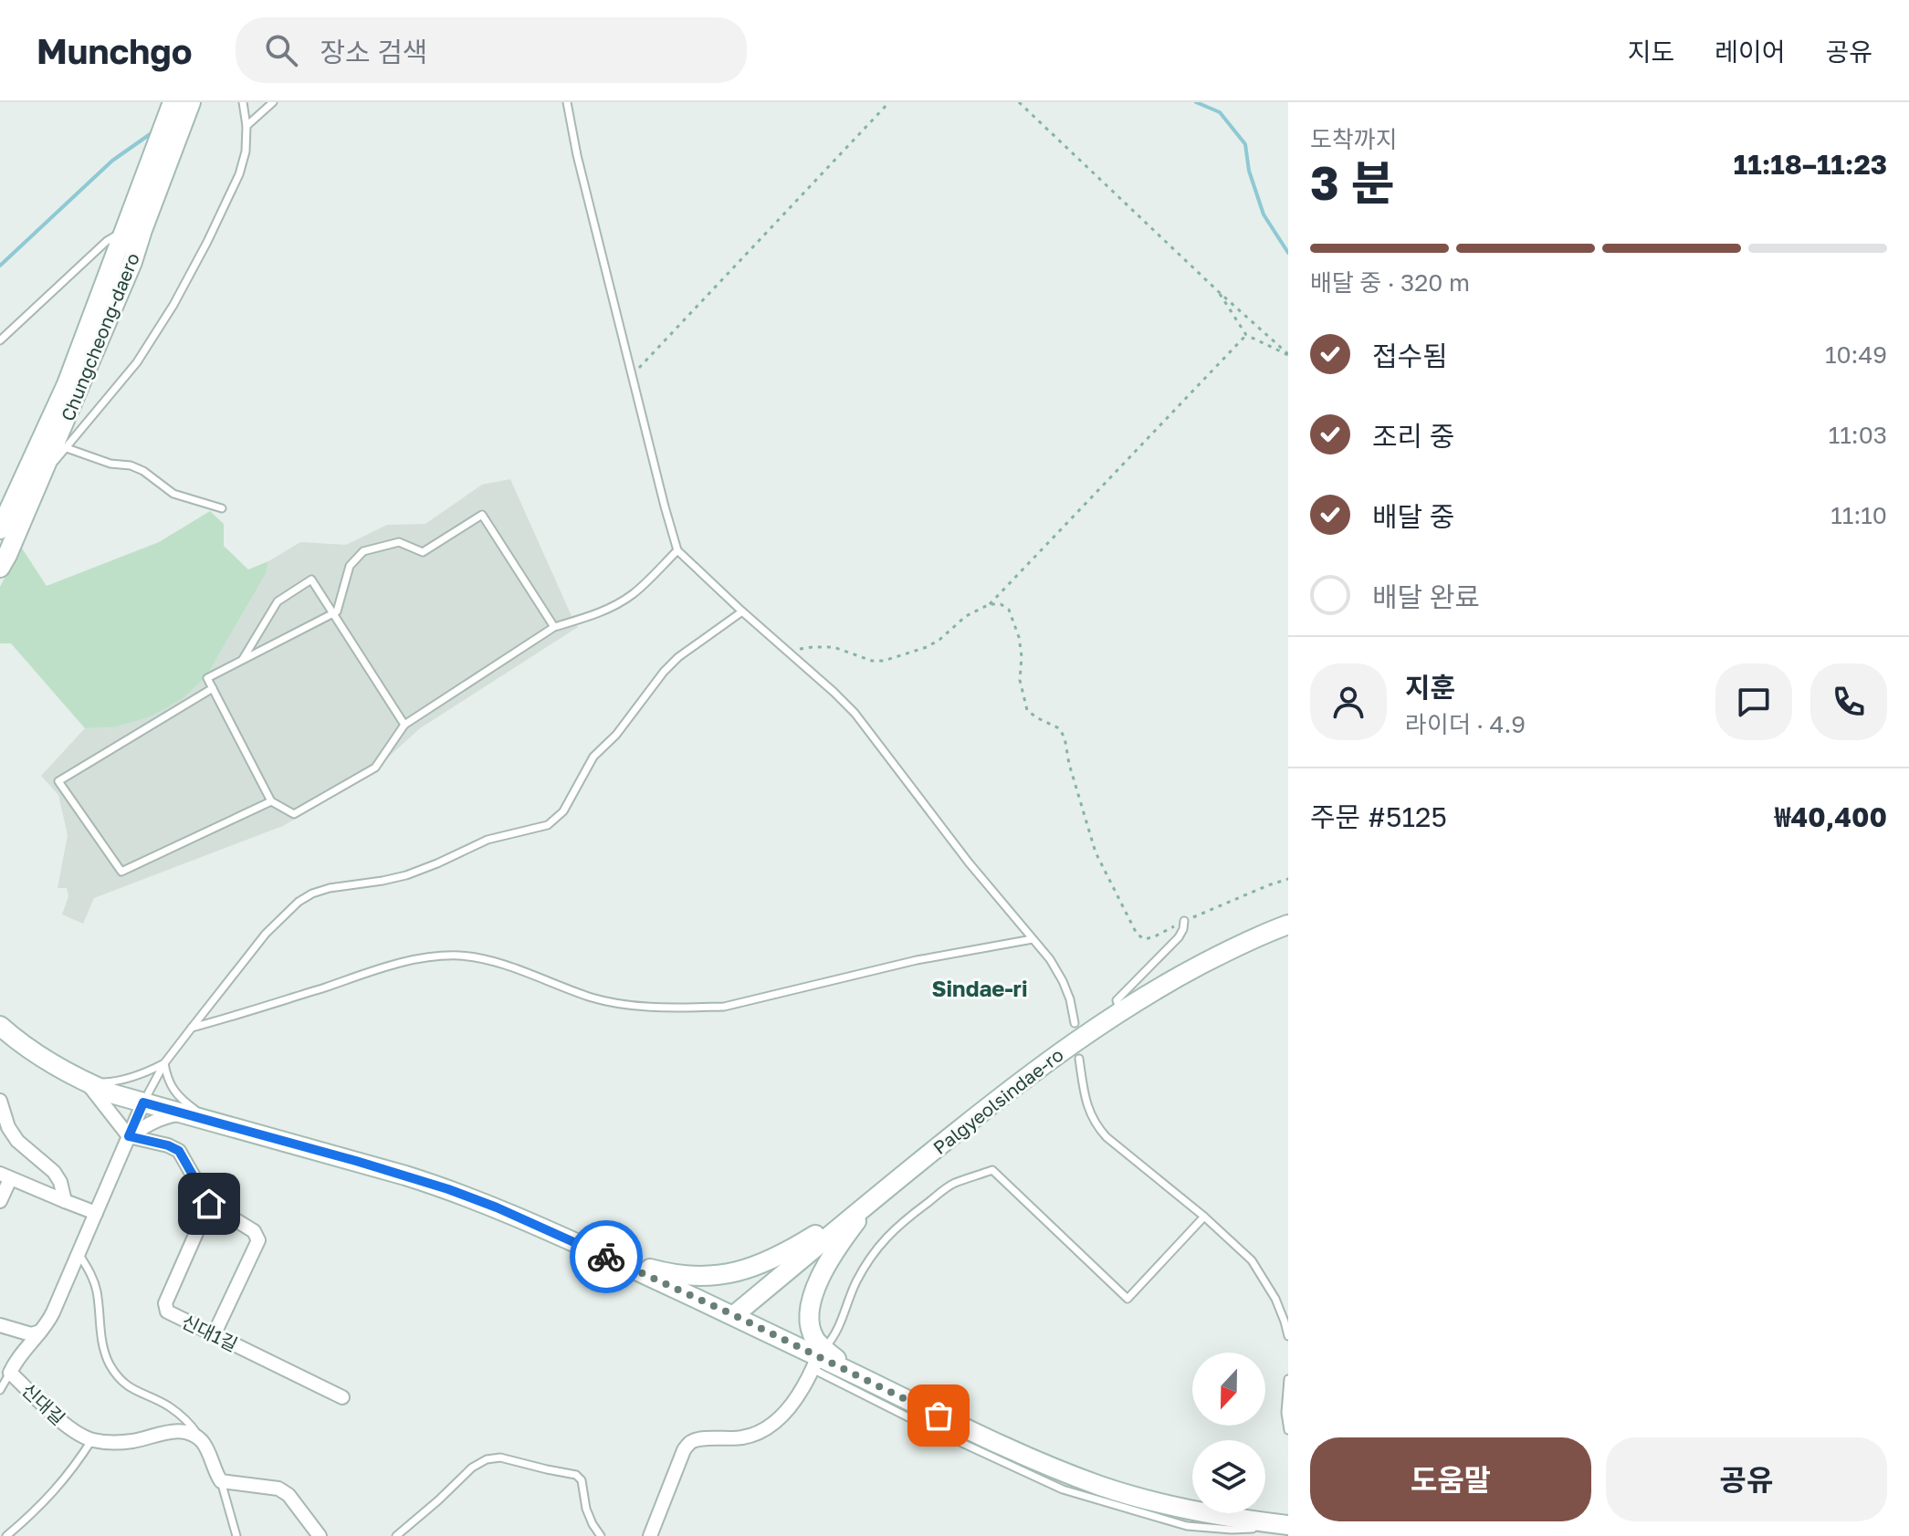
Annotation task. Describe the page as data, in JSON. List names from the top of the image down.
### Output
{
  "streets": {
    "main road": ["Chungcheong-daero", "Palgyeolsindae-ro"],
    "street": ["신대1길", "신대길"]
  },
  "districts": ["Sindae-ri"],
  "north": "bottom",
  "page": {
    "header": "Munchgo",
    "search": "장소 검색",
    "nav": ["지도", "레이어", "공유"],
    "heading": ["3 분", "도착까지", "11:18–11:23"],
    "panel": [
      "지훈",
      "라이더 · 4.9",
      "주문 #5125",
      "₩40,400"
    ],
    "bar": "배달 중 · 320 m",
    "list": [
      ["접수됨", "10:49"],
      ["조리 중", "11:03"],
      ["배달 중", "11:10"],
      "배달 완료"
    ],
    "buttons": ["도움말", "공유"]
  }
}
